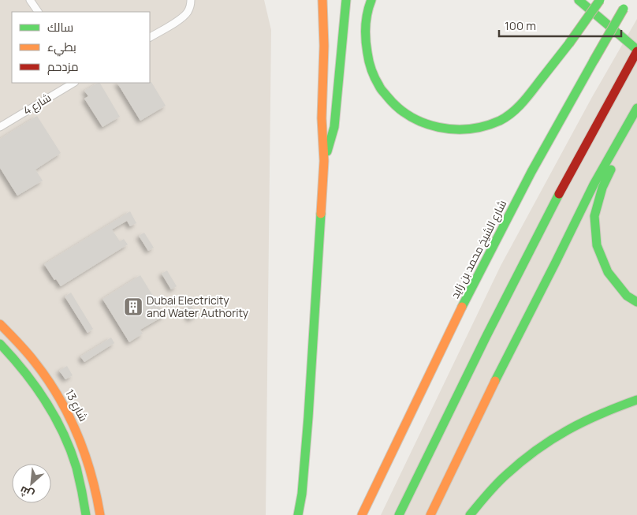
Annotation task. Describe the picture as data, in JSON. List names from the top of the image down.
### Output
{
  "streets": {
    "main road": ["شارع الشيخ محمد بن زايد", "شارع 13"],
    "street": ["شارع 4"]
  },
  "places": {
    "building": ["Dubai Electricity and Water Authority"]
  },
  "legend": ["سالك", "بطيء", "مزدحم"],
  "scale_bar": "100 m",
  "north": "bottom left"
}
